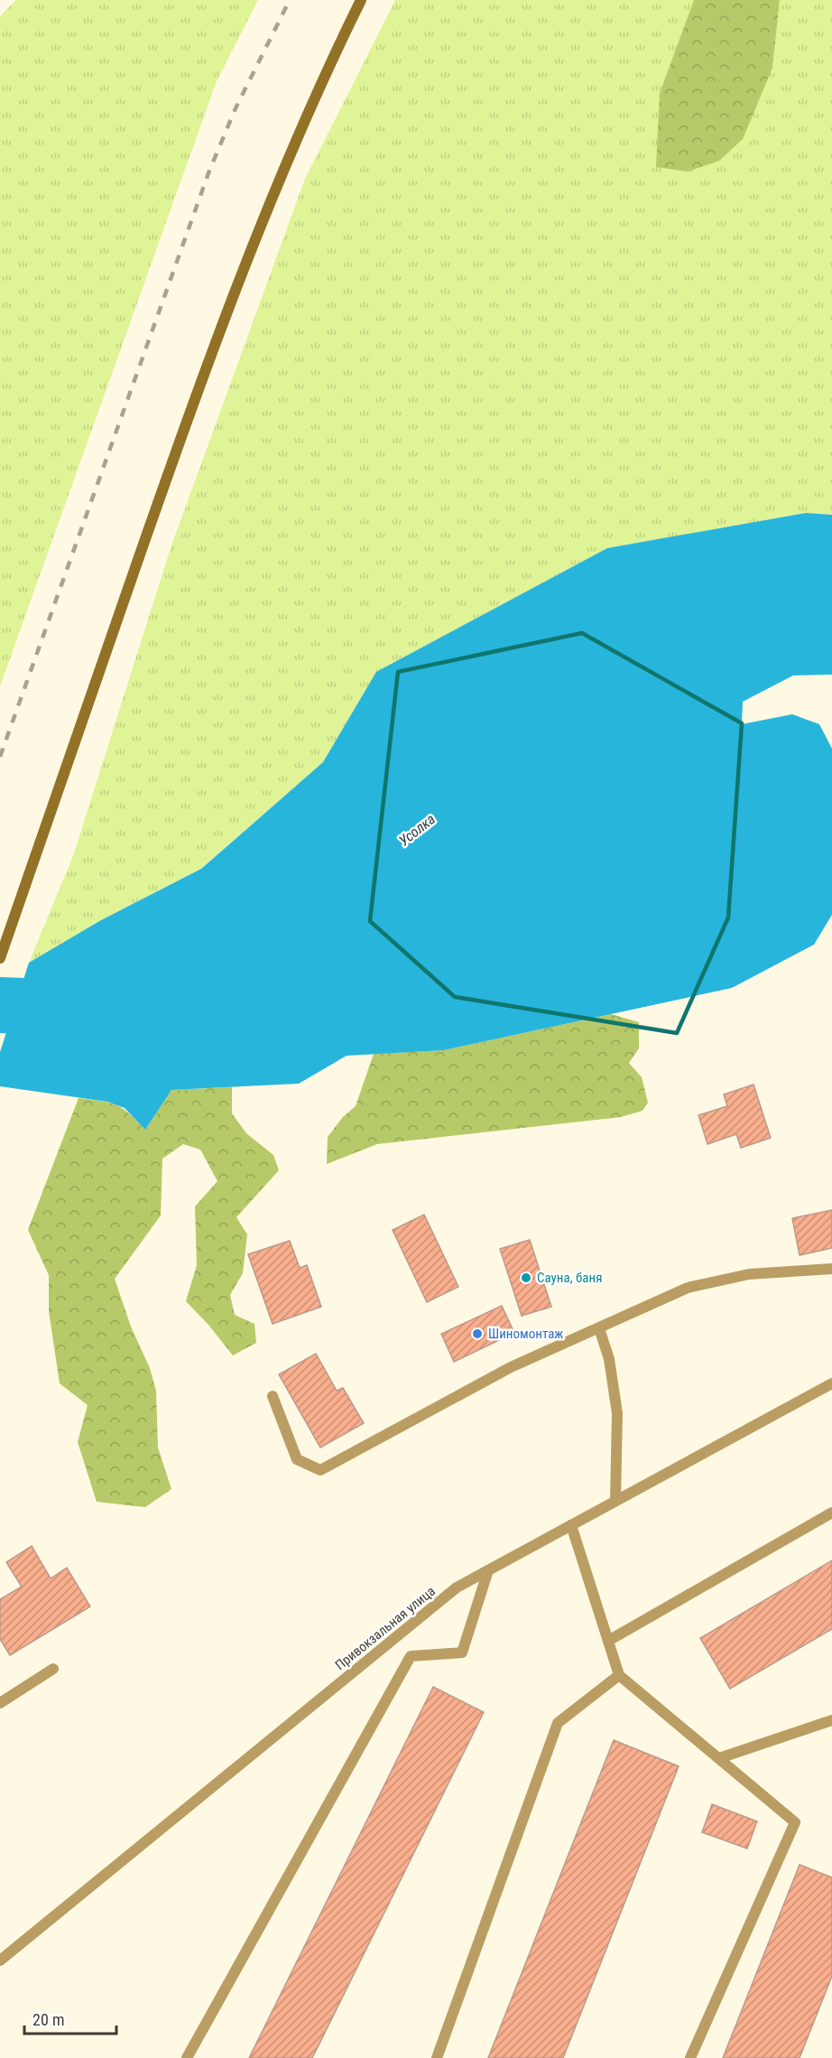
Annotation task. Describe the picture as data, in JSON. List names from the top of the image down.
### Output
{
  "streets": {
    "street": ["Привокзальная улица"]
  },
  "water": ["Усолка"],
  "places": ["Сауна, баня", "Шиномонтаж"],
  "scale_bar": "20 m"
}
